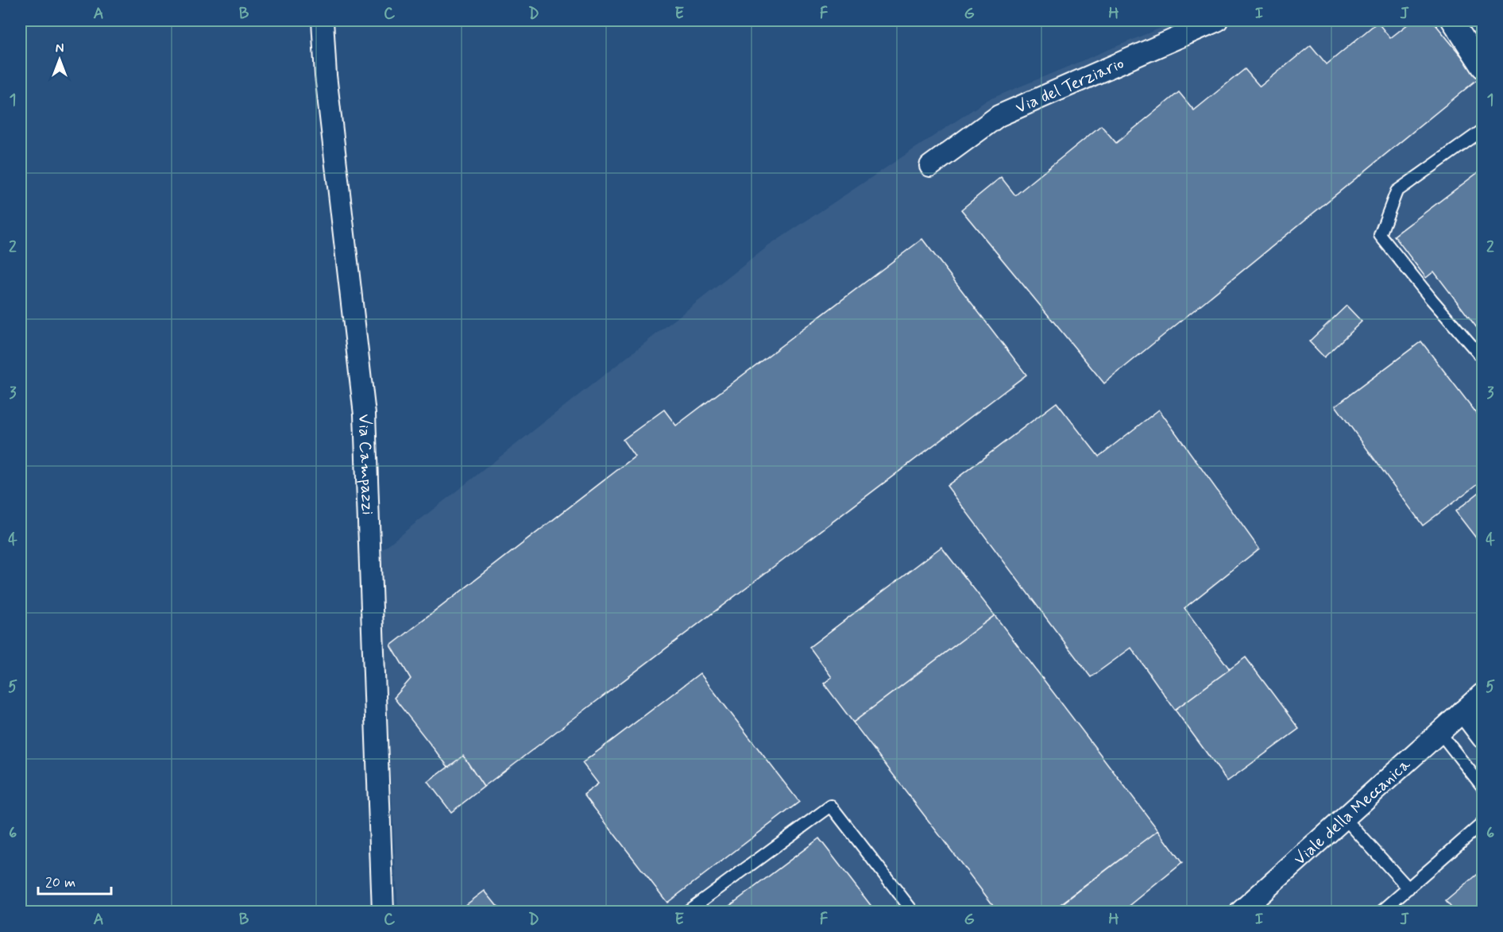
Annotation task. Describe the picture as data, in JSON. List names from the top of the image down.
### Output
{
  "streets": {
    "street": ["Via del Terziario", "Via Campazzi", "Viale della Meccanica"]
  },
  "scale_bar": "20 m",
  "north": "top",
  "grid": {
    "columns": [
      "A",
      "B",
      "C",
      "D",
      "E",
      "F",
      "G",
      "H",
      "I",
      "J"
    ],
    "rows": [
      "1",
      "2",
      "3",
      "4",
      "5",
      "6"
    ]
  }
}
